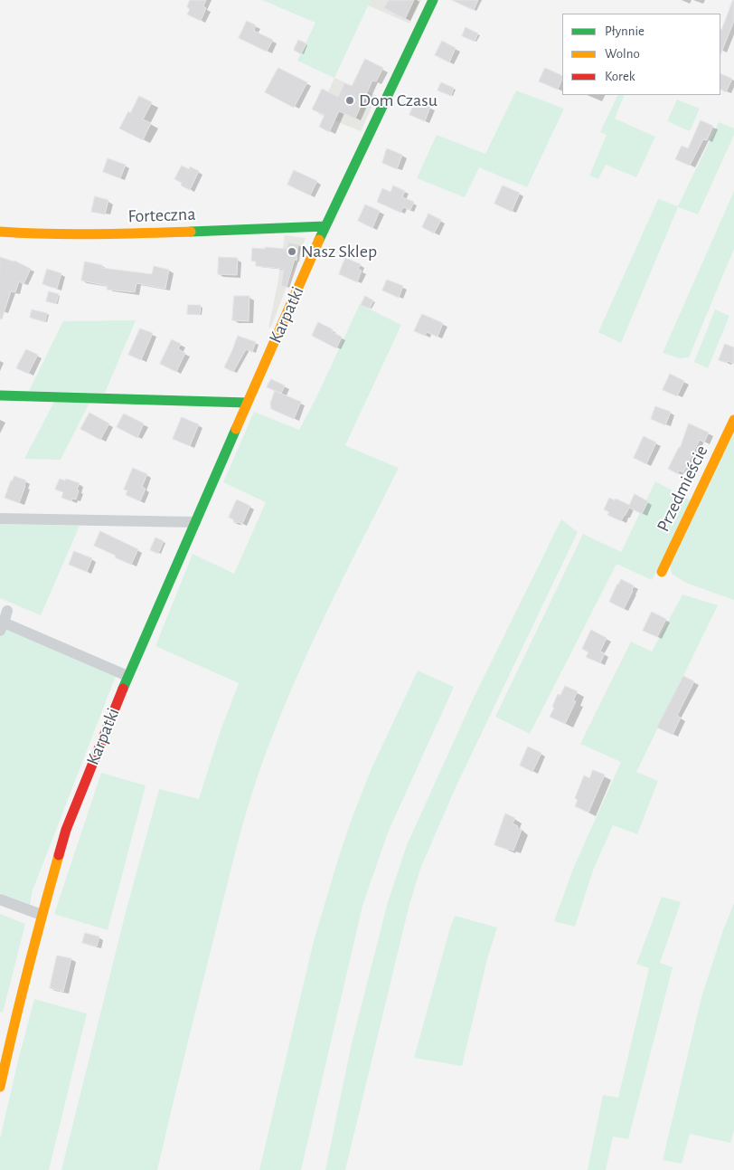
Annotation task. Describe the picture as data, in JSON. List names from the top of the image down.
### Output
{
  "streets": {
    "street": ["Forteczna", "Karpatki", "Przedmieście"]
  },
  "crossings": [
    ["Forteczna", "Karpatki"]
  ],
  "places": ["Dom Czasu", "Nasz Sklep"],
  "legend": ["Płynnie", "Wolno", "Korek"]
}
